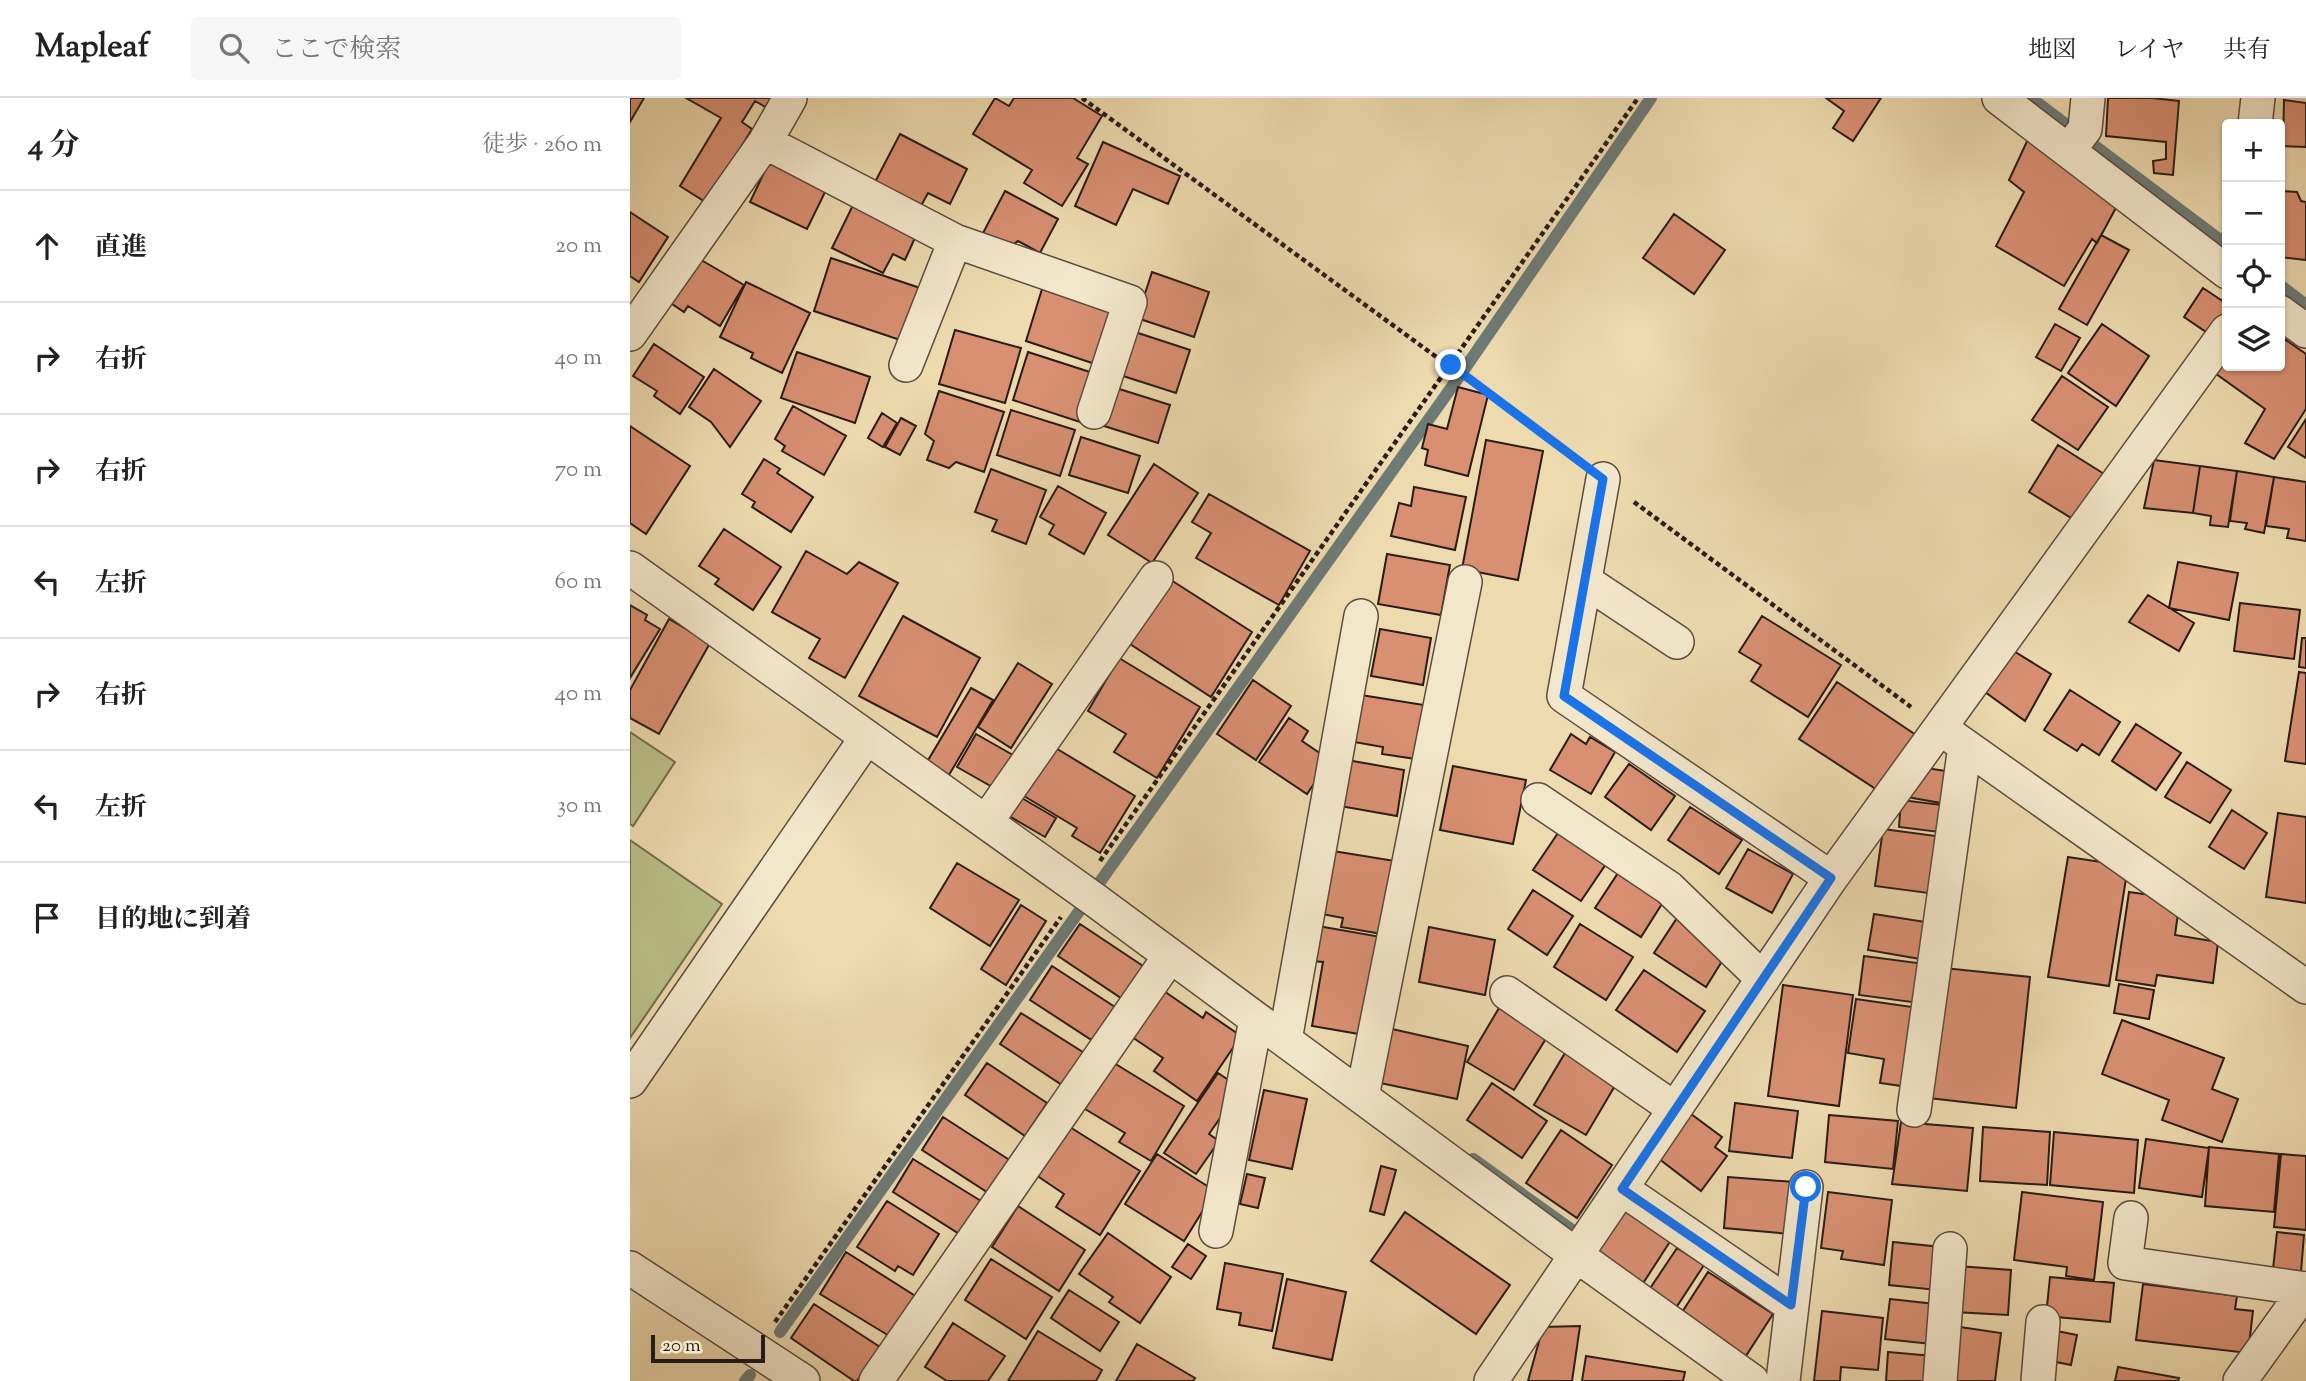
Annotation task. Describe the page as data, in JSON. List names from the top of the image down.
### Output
{
  "scale_bar": "20 m",
  "page": {
    "header": "Mapleaf",
    "search": "ここで検索",
    "nav": ["地図", "レイヤ", "共有"],
    "heading": ["4 分", "徒歩 · 260 m"],
    "map_buttons": ["+", "−"],
    "list": [
      ["直進", "20 m"],
      ["右折", "40 m"],
      ["右折", "70 m"],
      ["左折", "60 m"],
      ["右折", "40 m"],
      ["左折", "30 m"],
      "目的地に到着"
    ],
    "scale": "20 m"
  }
}
